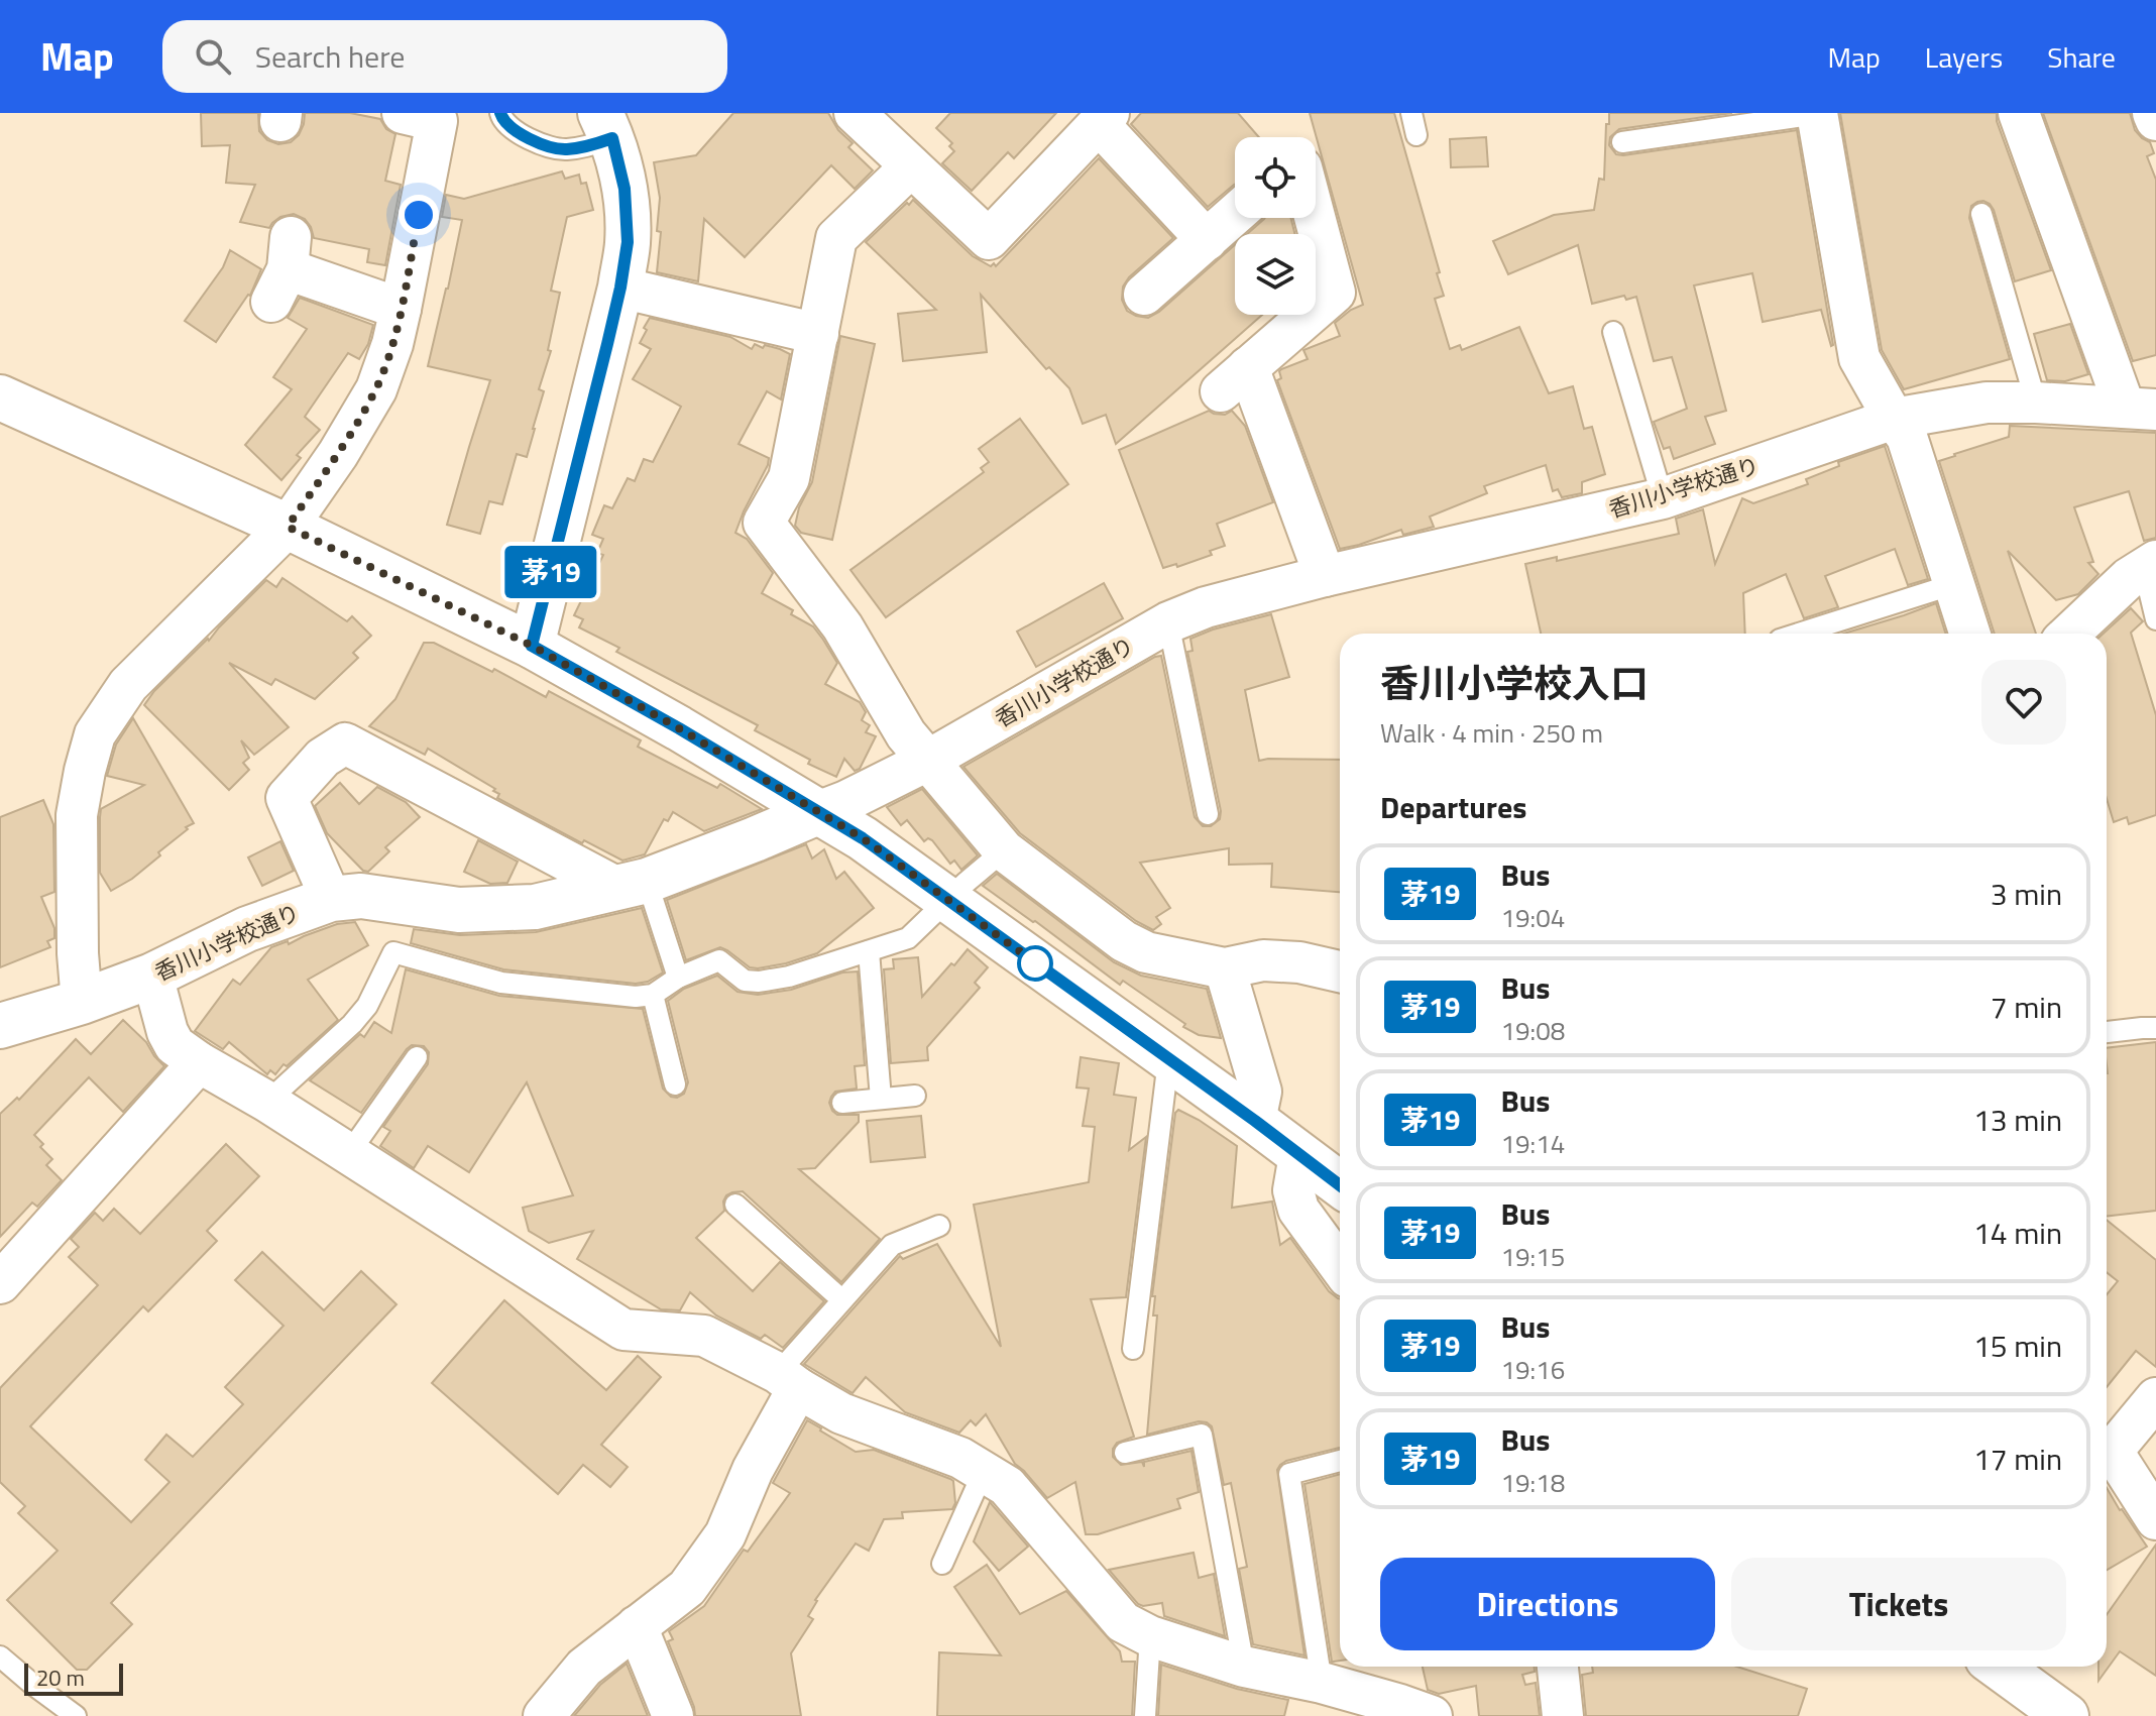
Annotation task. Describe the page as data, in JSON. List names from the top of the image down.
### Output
{
  "streets": {
    "street": ["香川小学校通り"]
  },
  "lines": ["bus line 茅19"],
  "scale_bar": "20 m",
  "page": {
    "header": "Map",
    "search": "Search here",
    "nav": ["Map", "Layers", "Share"],
    "on_map": "茅19",
    "heading": [
      ["香川小学校入口", "Walk · 4 min · 250 m"],
      "Departures"
    ],
    "list": [
      {
        "mark": "茅19",
        "name": "Bus",
        "note": "19:04",
        "value": "3 min"
      },
      {
        "mark": "茅19",
        "name": "Bus",
        "note": "19:08",
        "value": "7 min"
      },
      {
        "mark": "茅19",
        "name": "Bus",
        "note": "19:14",
        "value": "13 min"
      },
      {
        "mark": "茅19",
        "name": "Bus",
        "note": "19:15",
        "value": "14 min"
      },
      {
        "mark": "茅19",
        "name": "Bus",
        "note": "19:16",
        "value": "15 min"
      },
      {
        "mark": "茅19",
        "name": "Bus",
        "note": "19:18",
        "value": "17 min"
      }
    ],
    "buttons": ["Directions", "Tickets"],
    "scale": "20 m"
  }
}
